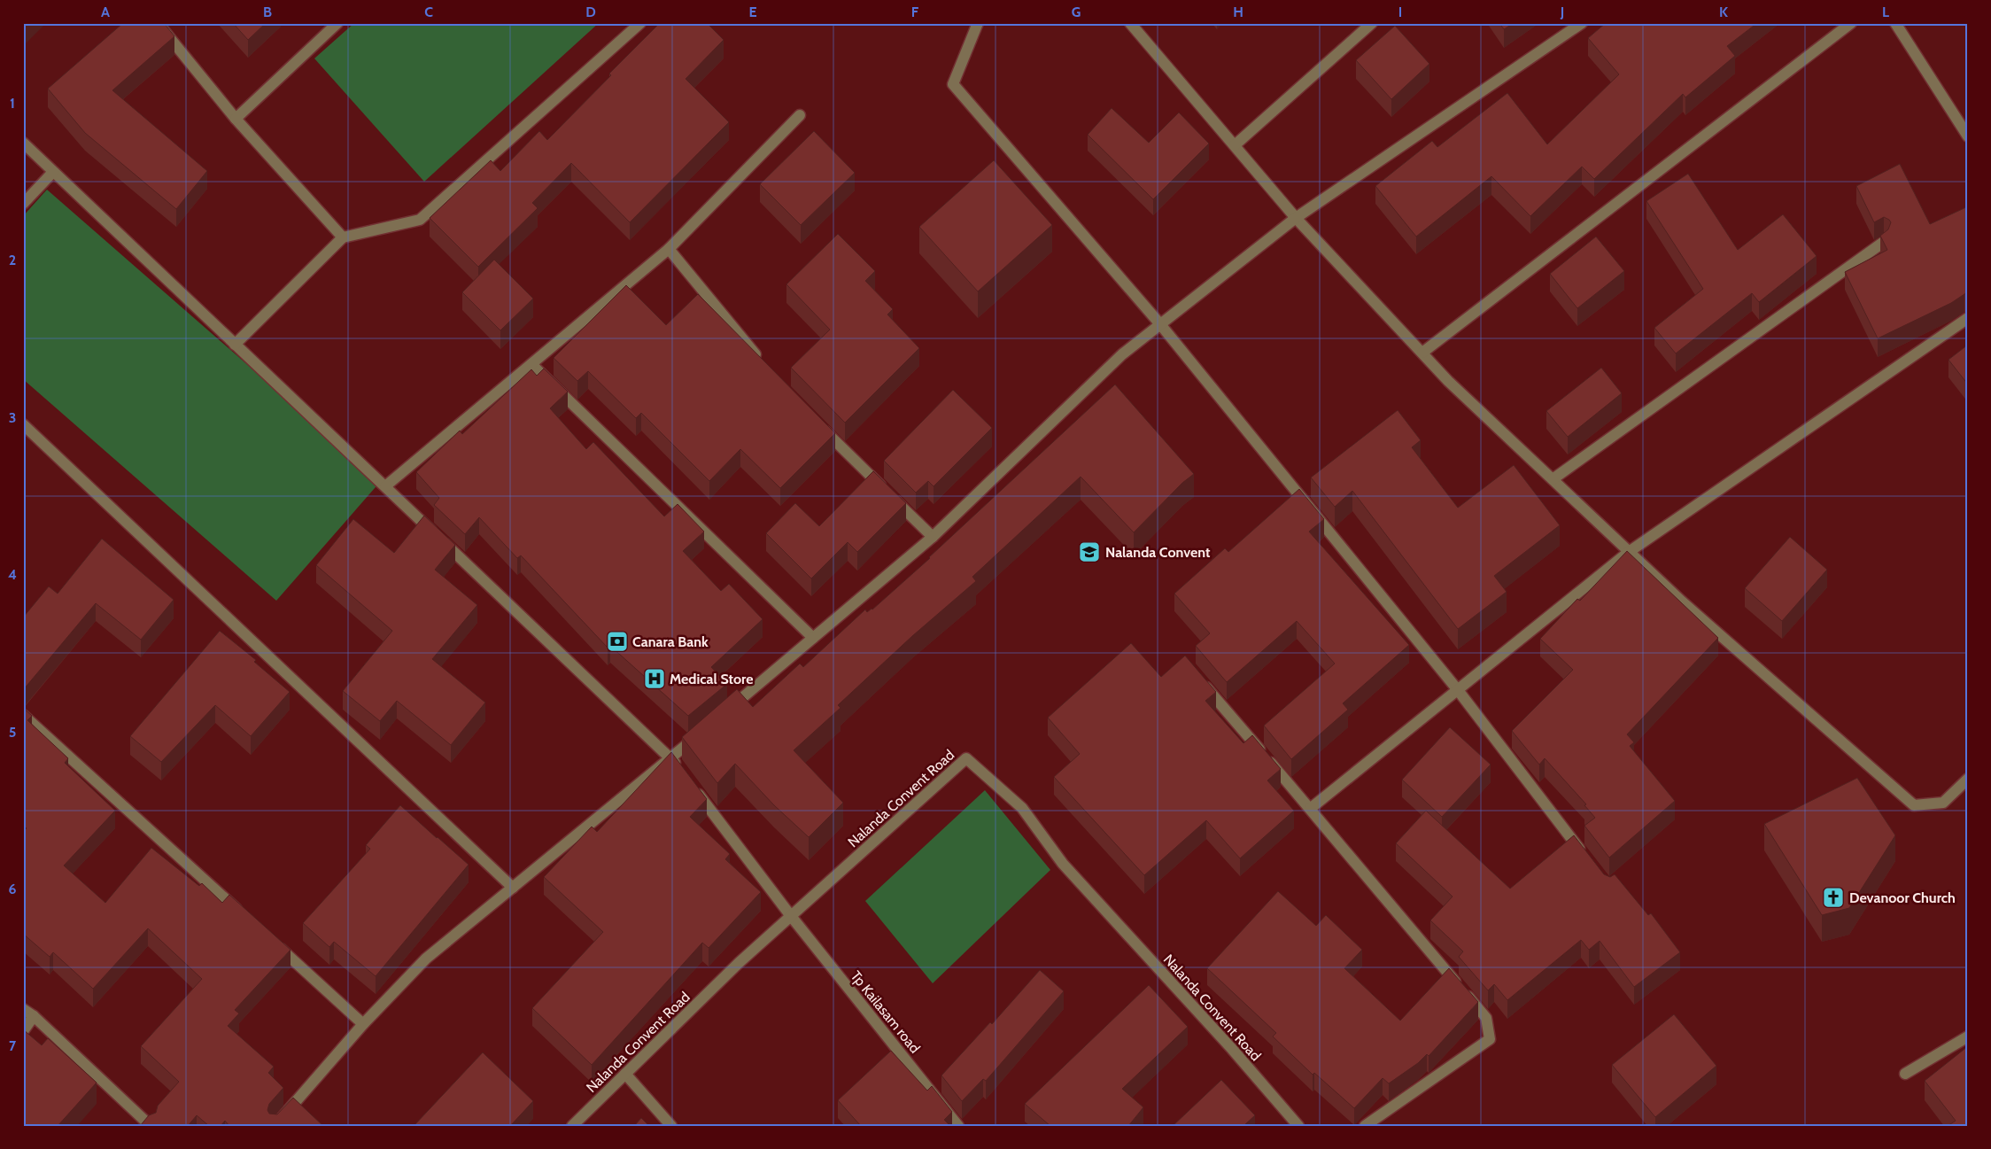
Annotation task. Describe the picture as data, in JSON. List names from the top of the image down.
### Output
{
  "streets": {
    "street": ["Nalanda Convent Road", "Tp Kailasam road"]
  },
  "crossings": [
    ["Nalanda Convent Road", "Tp Kailasam road"]
  ],
  "places": {
    "school or university": ["Nalanda Convent"],
    "bank": ["Canara Bank"],
    "hospital": ["Medical Store"],
    "church": ["Devanoor Church"]
  },
  "grid": {
    "columns": [
      "A",
      "B",
      "C",
      "D",
      "E",
      "F",
      "G",
      "H",
      "I",
      "J",
      "K",
      "L"
    ],
    "rows": [
      "1",
      "2",
      "3",
      "4",
      "5",
      "6",
      "7"
    ]
  }
}
